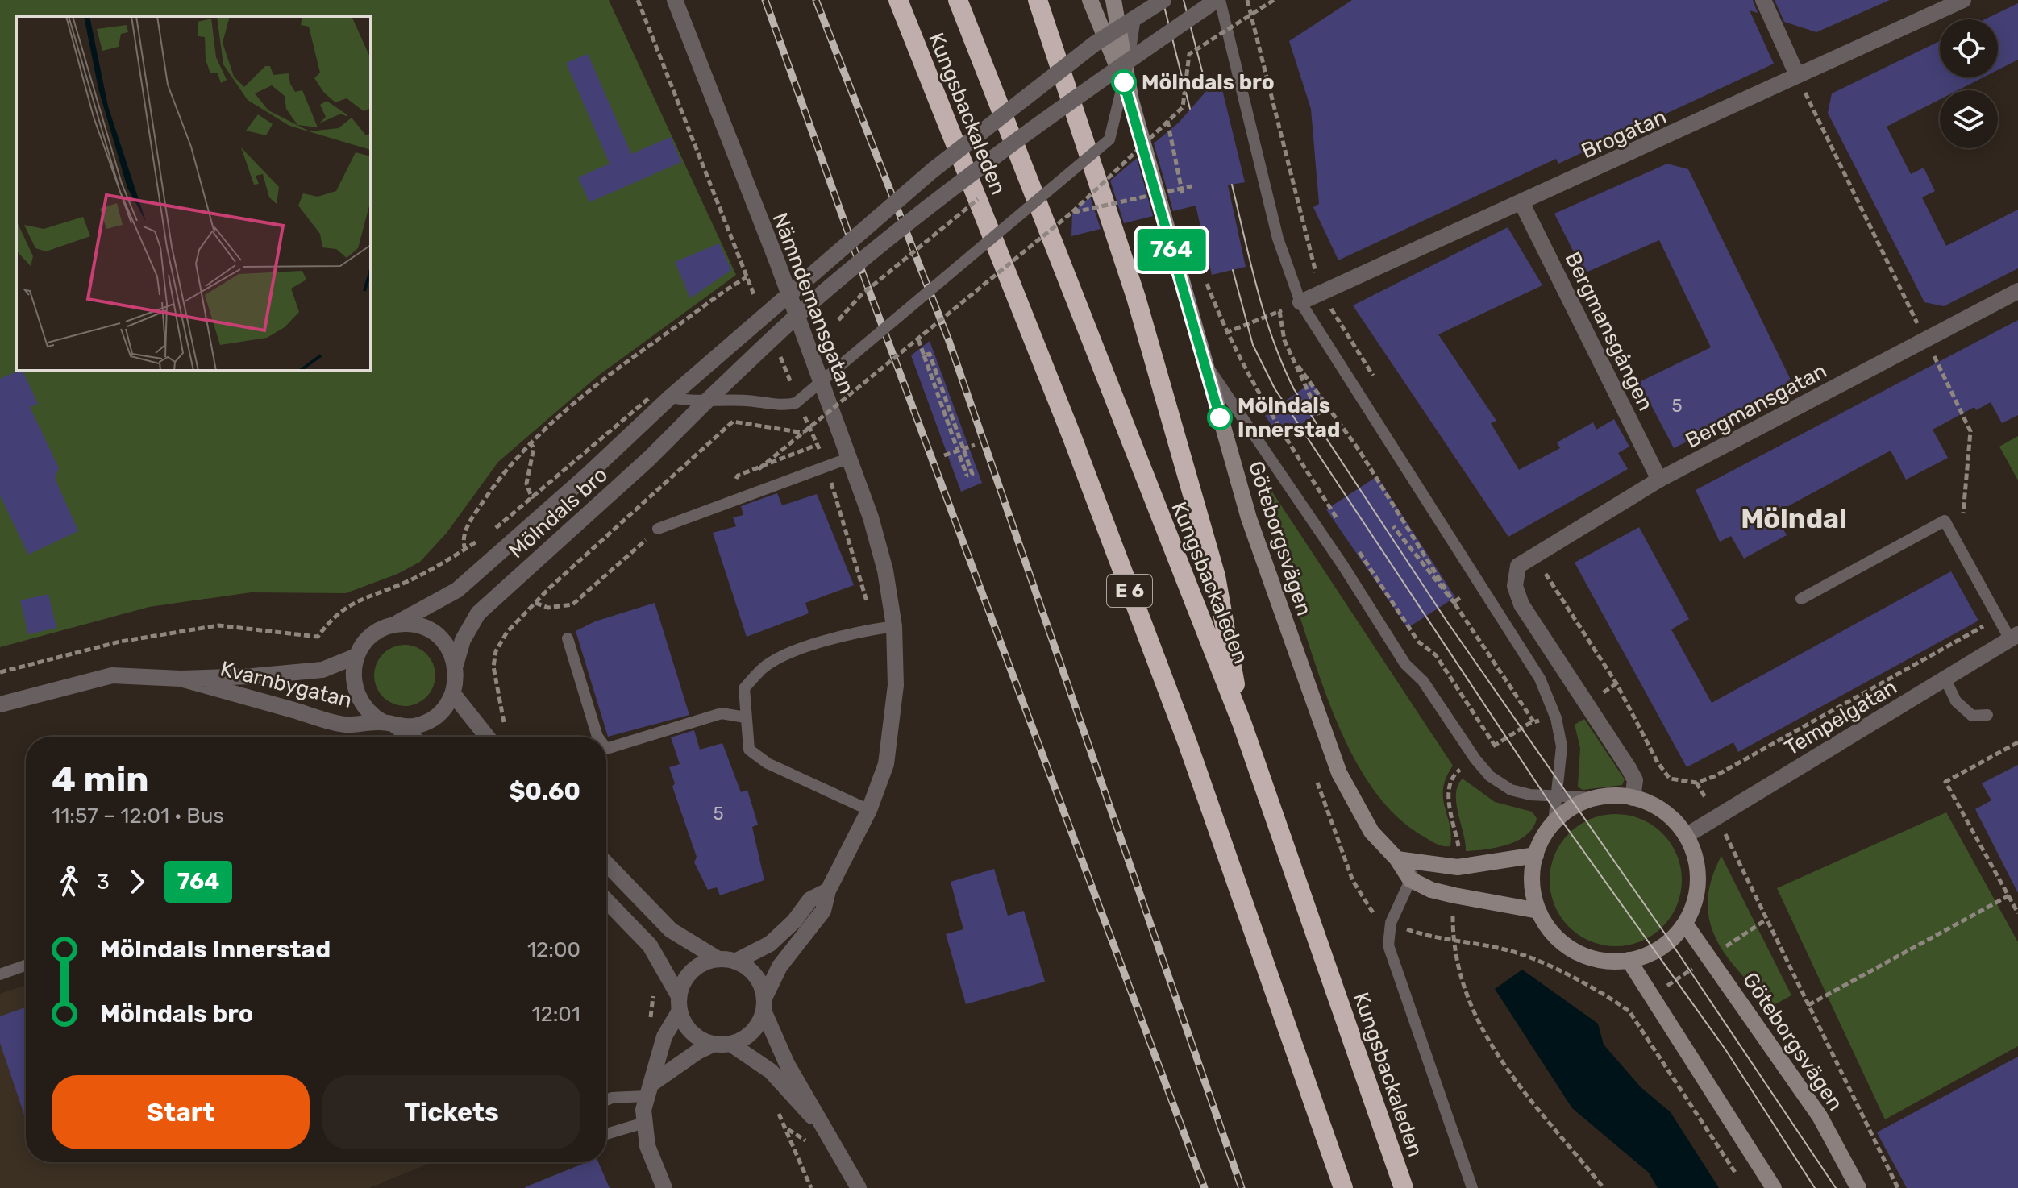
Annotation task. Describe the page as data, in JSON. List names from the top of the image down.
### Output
{
  "streets": {
    "highway": ["Kungsbackaleden", "E 6"],
    "main road": ["Göteborgsvägen"],
    "street": [
      "Brogatan",
      "Nämndemansgatan",
      "Bergmansgången",
      "Bergmansgatan",
      "Mölndals bro",
      "Kvarnbygatan",
      "Tempelgatan"
    ]
  },
  "crossings": [
    ["Brogatan", "Bergmansgången"],
    ["Bergmansgången", "Bergmansgatan"],
    ["Mölndals bro", "Kvarnbygatan"],
    ["Göteborgsvägen", "Tempelgatan"]
  ],
  "districts": ["Mölndal"],
  "places": ["Mölndals bro", "Mölndals Innerstad"],
  "lines": ["bus line 764"],
  "house_numbers": ["5", "5"],
  "page": {
    "on_map": "764",
    "heading": ["4 min", "11:57 – 12:01 · Bus", "$0.60"],
    "legs": ["3", "764"],
    "list": [
      {
        "name": "Mölndals Innerstad",
        "value": "12:00"
      },
      {
        "name": "Mölndals bro",
        "value": "12:01"
      }
    ],
    "buttons": ["Start", "Tickets"]
  }
}
